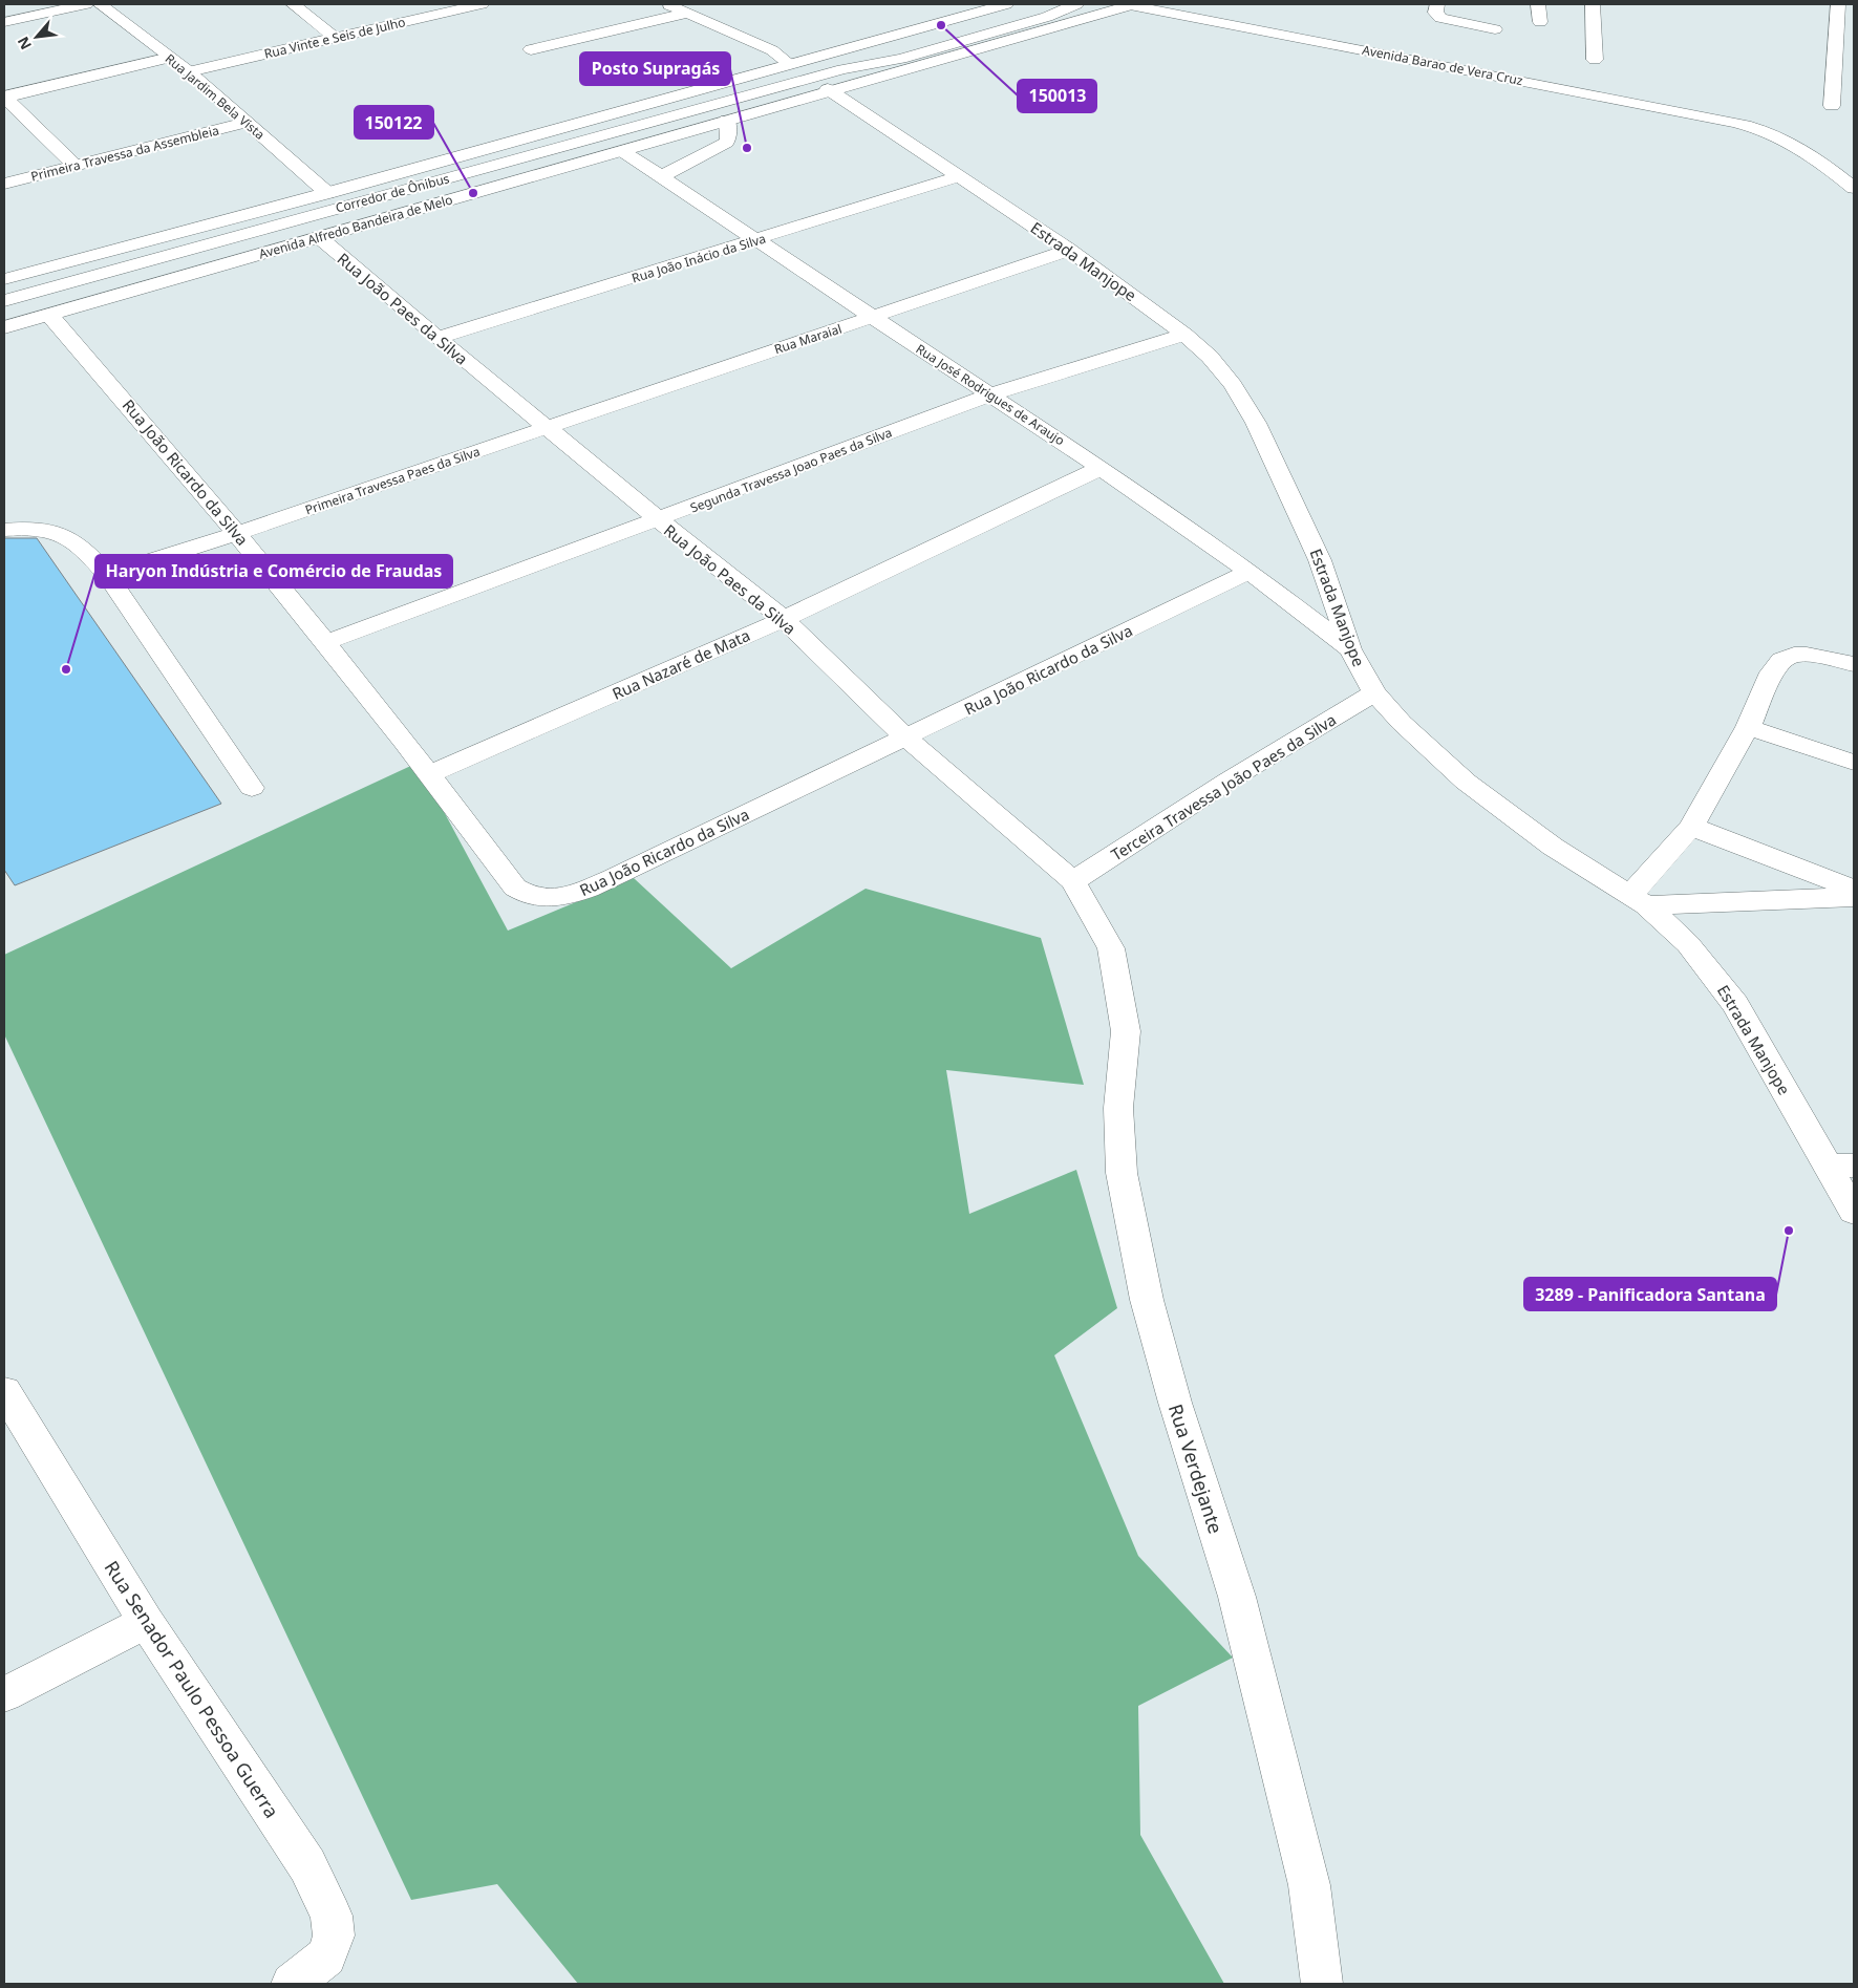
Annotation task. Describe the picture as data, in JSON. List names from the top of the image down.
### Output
{
  "streets": {
    "main road": [
      "Rua Vinte e Seis de Julho",
      "Avenida Barao de Vera Cruz",
      "Rua Jardim Bela Vista",
      "Primeira Travessa da Assembleia",
      "Corredor de Ônibus",
      "Avenida Alfredo Bandeira de Melo",
      "Rua João Inácio da Silva",
      "Estrada Manjope",
      "Rua João Paes da Silva",
      "Rua Maraial",
      "Rua José Rodrigues de Araujo",
      "Segunda Travessa Joao Paes da Silva",
      "Rua João Ricardo da Silva",
      "Primeira Travessa Paes da Silva",
      "Rua Nazaré de Mata",
      "Terceira Travessa João Paes da Silva",
      "Rua Verdejante",
      "Rua Senador Paulo Pessoa Guerra"
    ]
  },
  "crossings": [
    ["Rua Vinte e Seis de Julho", "Rua Jardim Bela Vista"],
    ["Avenida Barao de Vera Cruz", "Avenida Alfredo Bandeira de Melo"],
    ["Rua Jardim Bela Vista", "Primeira Travessa da Assembleia"],
    ["Avenida Alfredo Bandeira de Melo", "Estrada Manjope"],
    ["Avenida Alfredo Bandeira de Melo", "Rua João Paes da Silva"],
    ["Avenida Alfredo Bandeira de Melo", "Rua José Rodrigues de Araujo"],
    ["Avenida Alfredo Bandeira de Melo", "Rua João Ricardo da Silva"],
    ["Rua João Inácio da Silva", "Estrada Manjope"],
    ["Rua João Inácio da Silva", "Rua João Paes da Silva"],
    ["Rua João Inácio da Silva", "Rua José Rodrigues de Araujo"],
    ["Estrada Manjope", "Rua Maraial"],
    ["Estrada Manjope", "Rua José Rodrigues de Araujo"],
    ["Estrada Manjope", "Segunda Travessa Joao Paes da Silva"],
    ["Estrada Manjope", "Terceira Travessa João Paes da Silva"],
    ["Rua João Paes da Silva", "Rua Maraial"],
    ["Rua João Paes da Silva", "Segunda Travessa Joao Paes da Silva"],
    ["Rua João Paes da Silva", "Rua João Ricardo da Silva"],
    ["Rua João Paes da Silva", "Primeira Travessa Paes da Silva"],
    ["Rua João Paes da Silva", "Rua Nazaré de Mata"],
    ["Rua João Paes da Silva", "Terceira Travessa João Paes da Silva"],
    ["Rua João Paes da Silva", "Rua Verdejante"],
    ["Rua Maraial", "Rua José Rodrigues de Araujo"],
    ["Rua Maraial", "Primeira Travessa Paes da Silva"],
    ["Rua José Rodrigues de Araujo", "Segunda Travessa Joao Paes da Silva"],
    ["Rua José Rodrigues de Araujo", "Rua João Ricardo da Silva"],
    ["Rua José Rodrigues de Araujo", "Rua Nazaré de Mata"],
    ["Segunda Travessa Joao Paes da Silva", "Rua João Ricardo da Silva"],
    ["Rua João Ricardo da Silva", "Primeira Travessa Paes da Silva"],
    ["Rua João Ricardo da Silva", "Rua Nazaré de Mata"]
  ],
  "places": [
    "150013",
    "Posto Supragás",
    "150122",
    "Haryon Indústria e Comércio de Fraudas",
    "3289 - Panificadora Santana"
  ],
  "north": "bottom left"
}
